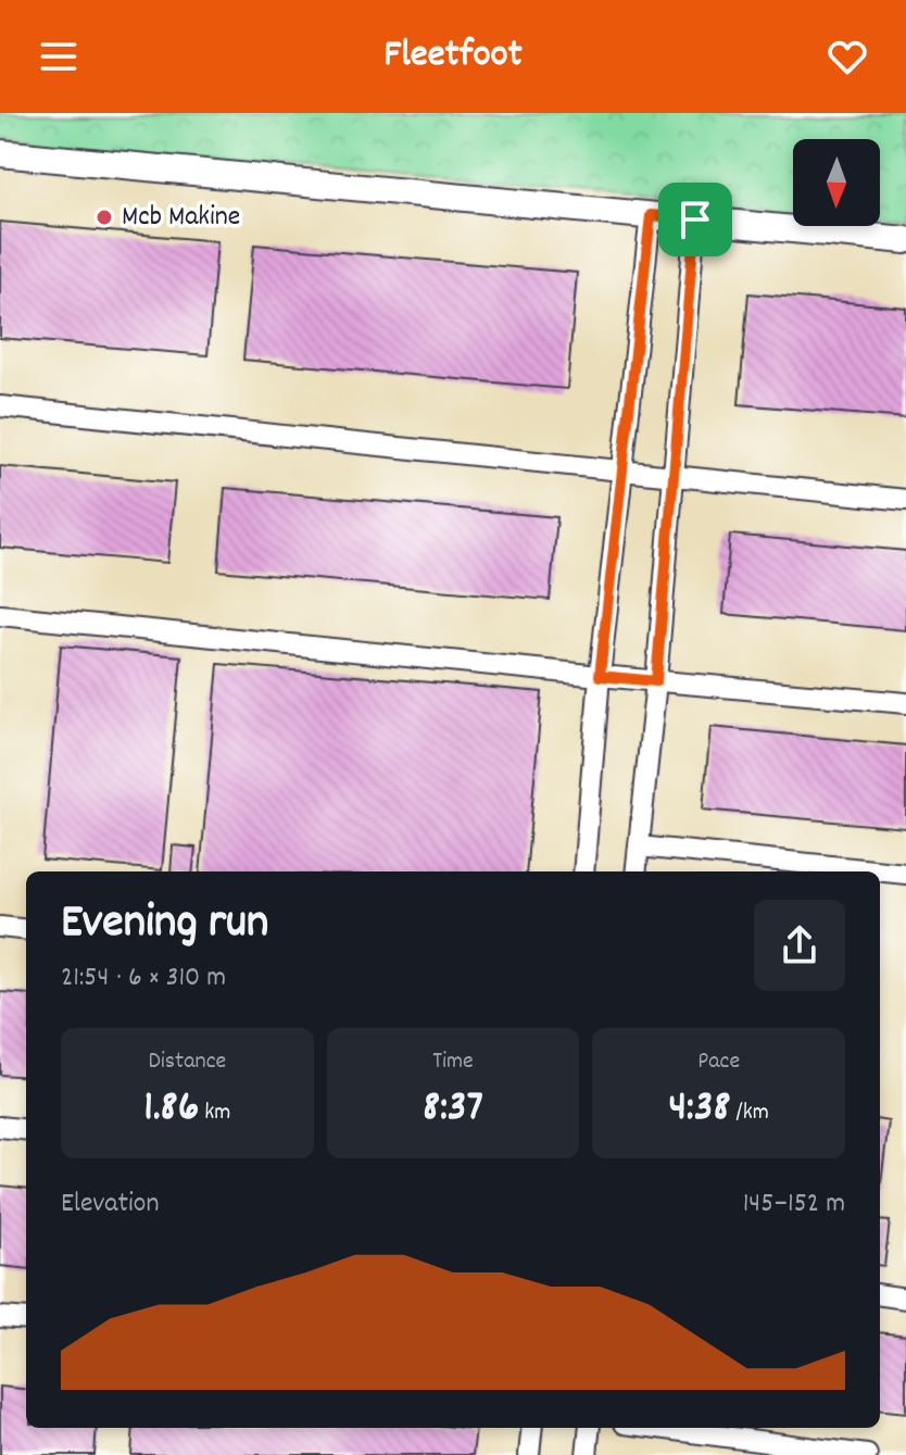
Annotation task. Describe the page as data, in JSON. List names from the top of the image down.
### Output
{
  "places": ["Mcb Makine"],
  "north": "bottom",
  "page": {
    "header": "Fleetfoot",
    "heading": ["Evening run", "21:54 · 6 × 310 m"],
    "stats": [
      ["Distance", "1.86 km"],
      ["Time", "8:37"],
      ["Pace", "4:38 /km"]
    ],
    "chart": ["Elevation", "145–152 m"]
  }
}
